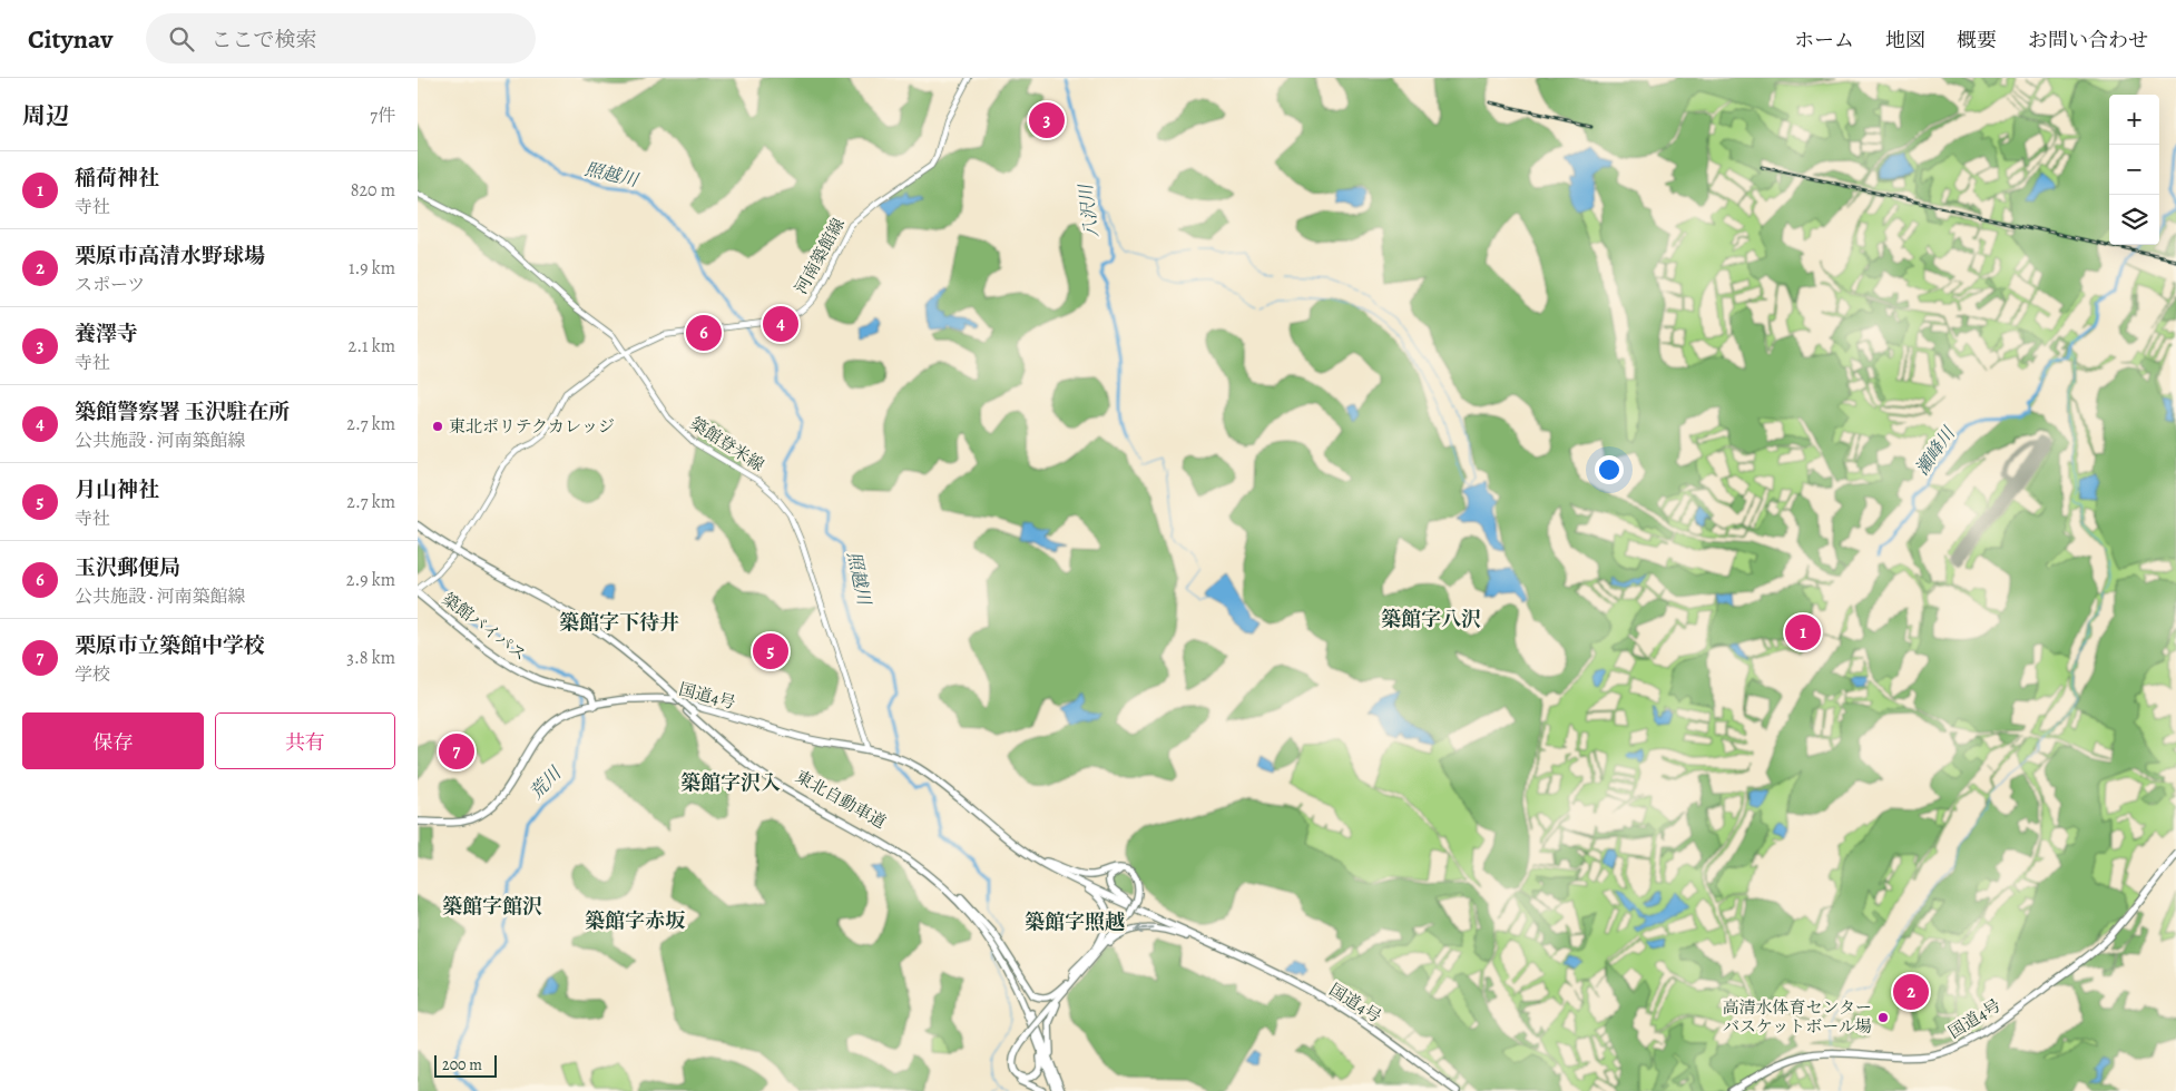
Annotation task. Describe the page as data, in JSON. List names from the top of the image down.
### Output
{
  "streets": {
    "highway": ["築館バイパス", "国道4号", "東北自動車道"],
    "main road": ["河南築館線", "築館登米線"]
  },
  "crossings": [
    ["河南築館線", "築館登米線"],
    ["築館登米線", "国道4号"],
    ["築館バイパス", "国道4号"]
  ],
  "districts": [
    "築館字八沢",
    "築館字下待井",
    "築館字沢入",
    "築館字館沢",
    "築館字赤坂",
    "築館字照越"
  ],
  "water": [
    "照越川",
    "八沢川",
    "瀬峰川",
    "荒川"
  ],
  "places": ["東北ポリテクカレッジ", "高清水体育センター バスケットボール場"],
  "scale_bar": "200 m",
  "page": {
    "header": "Citynav",
    "search": "ここで検索",
    "nav": [
      "ホーム",
      "地図",
      "概要",
      "お問い合わせ"
    ],
    "heading": ["周辺", "7件"],
    "map_buttons": ["+", "−"],
    "pins": [
      "3",
      "4",
      "6",
      "1",
      "5",
      "7",
      "2"
    ],
    "list": [
      {
        "mark": "1",
        "name": "稲荷神社",
        "note": "寺社",
        "value": "820 m"
      },
      {
        "mark": "2",
        "name": "栗原市高清水野球場",
        "note": "スポーツ",
        "value": "1.9 km"
      },
      {
        "mark": "3",
        "name": "養澤寺",
        "note": "寺社",
        "value": "2.1 km"
      },
      {
        "mark": "4",
        "name": "築館警察署 玉沢駐在所",
        "note": "公共施設 · 河南築館線",
        "value": "2.7 km"
      },
      {
        "mark": "5",
        "name": "月山神社",
        "note": "寺社",
        "value": "2.7 km"
      },
      {
        "mark": "6",
        "name": "玉沢郵便局",
        "note": "公共施設 · 河南築館線",
        "value": "2.9 km"
      },
      {
        "mark": "7",
        "name": "栗原市立築館中学校",
        "note": "学校",
        "value": "3.8 km"
      }
    ],
    "buttons": ["保存", "共有"],
    "scale": "200 m"
  }
}
